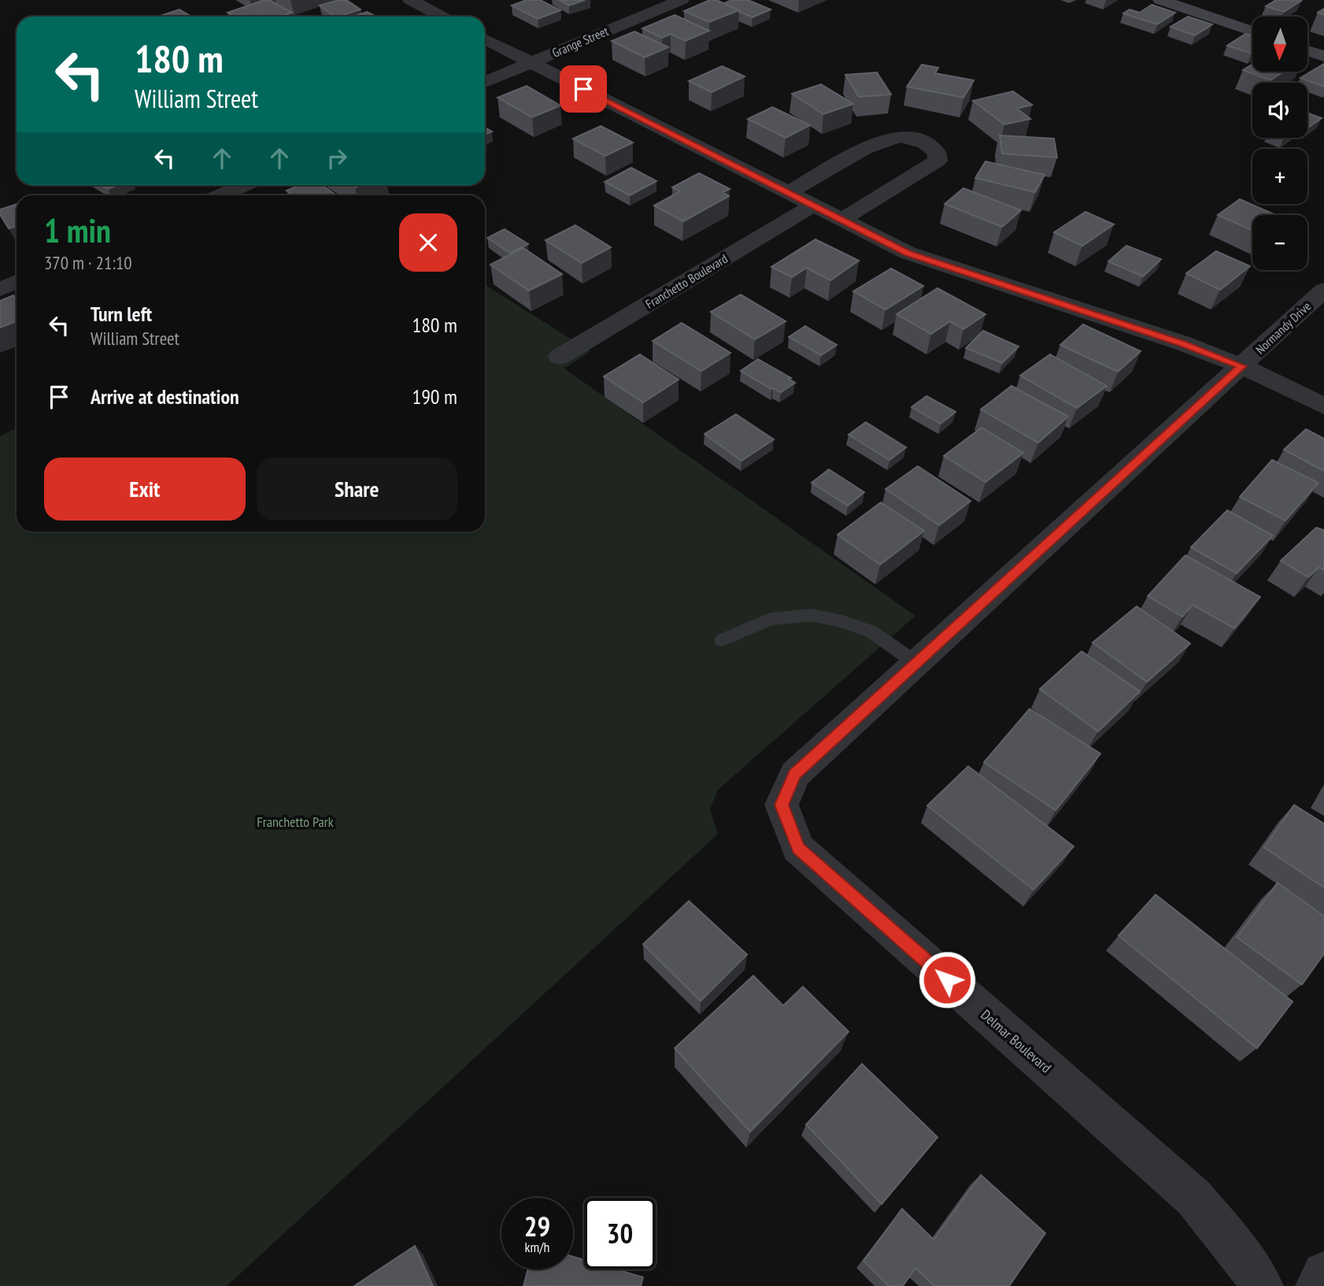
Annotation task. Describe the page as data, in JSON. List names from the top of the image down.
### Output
{
  "streets": {
    "street": [
      "Grange Street",
      "Franchetto Boulevard",
      "Normandy Drive",
      "Delmar Boulevard"
    ]
  },
  "crossings": [
    ["Normandy Drive", "Delmar Boulevard"]
  ],
  "parks": ["Franchetto Park"],
  "north": "bottom",
  "page": {
    "map_buttons": ["+", "−"],
    "turn": ["180 m", "William Street"],
    "heading": ["1 min", "370 m · 21:10"],
    "list": [
      {
        "name": "Turn left",
        "note": "William Street",
        "value": "180 m"
      },
      {
        "name": "Arrive at destination",
        "value": "190 m"
      }
    ],
    "buttons": ["Exit", "Share"],
    "speed": "29 km/h",
    "limit": "30"
  }
}
